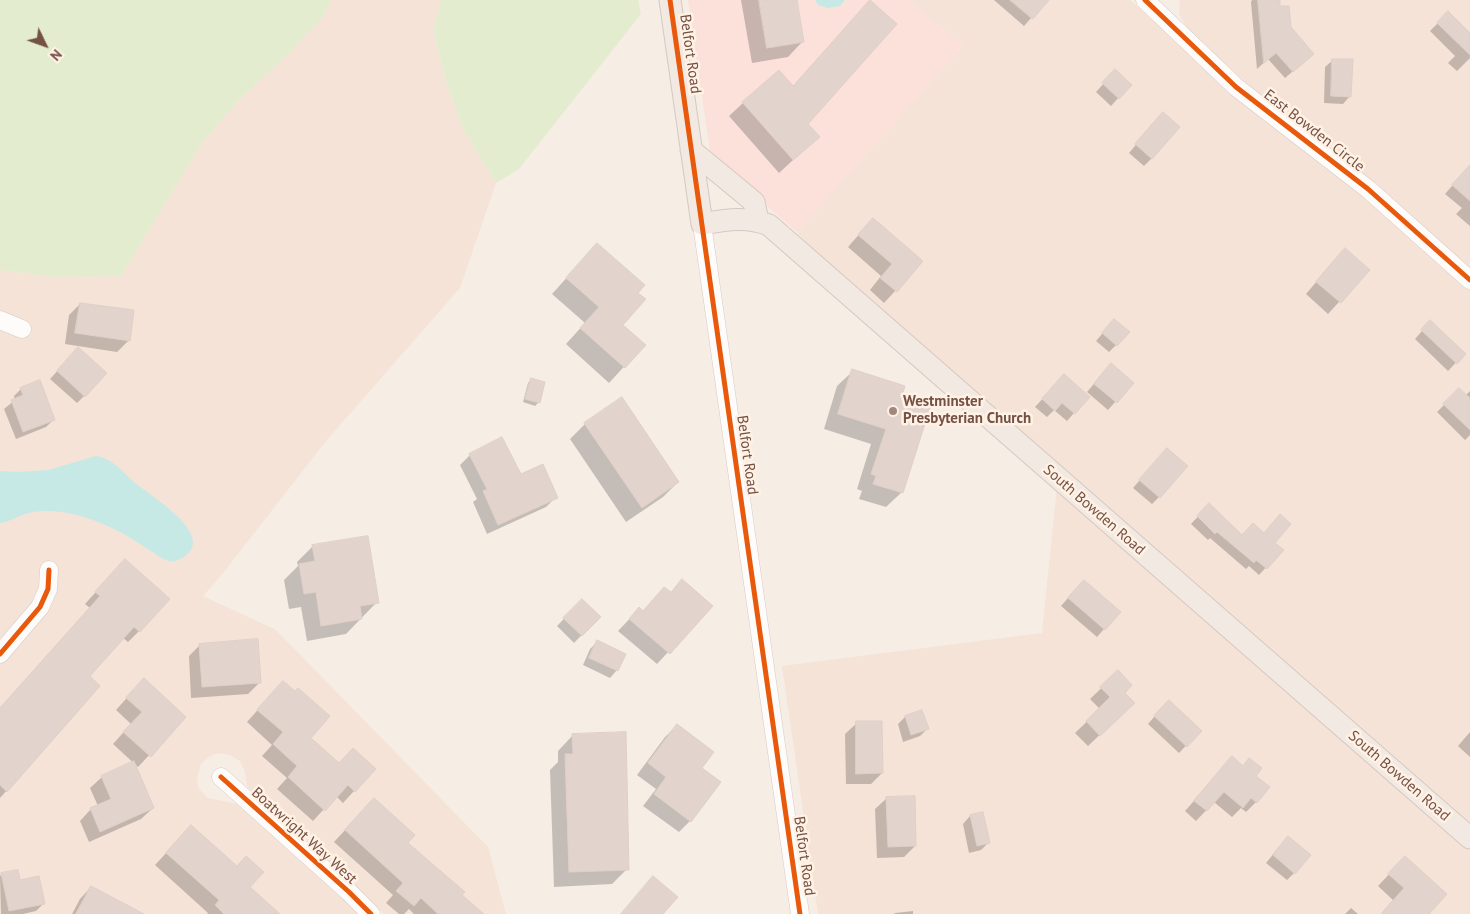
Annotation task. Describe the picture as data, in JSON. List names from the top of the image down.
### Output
{
  "streets": {
    "main road": ["Belfort Road", "South Bowden Road"],
    "street": ["East Bowden Circle", "Boatwright Way West"]
  },
  "crossings": [
    ["Belfort Road", "South Bowden Road"]
  ],
  "places": ["Westminster Presbyterian Church"],
  "north": "bottom right"
}
